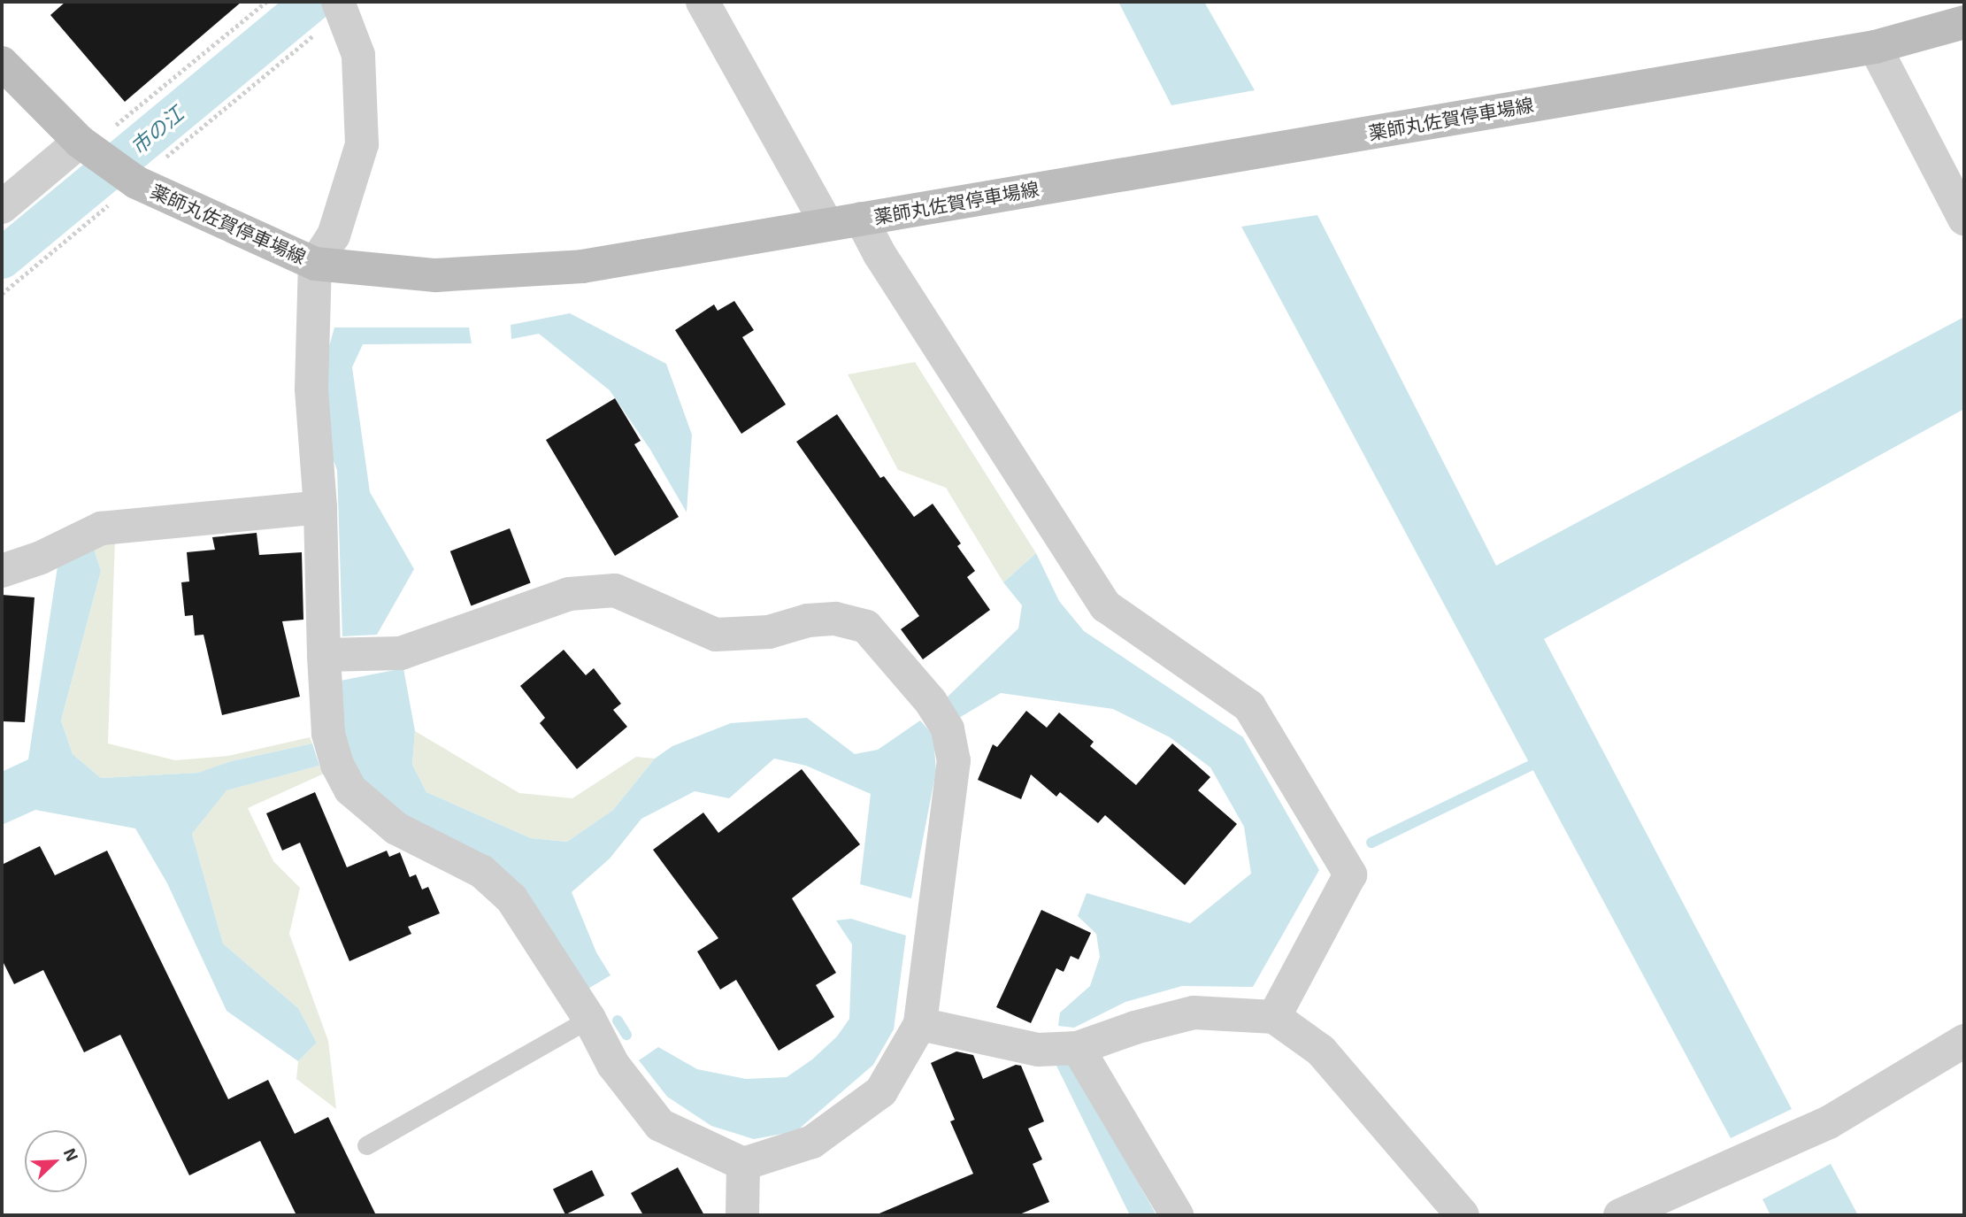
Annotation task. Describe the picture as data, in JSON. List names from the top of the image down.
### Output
{
  "streets": {
    "main road": ["薬師丸佐賀停車場線"]
  },
  "water": ["市の江"],
  "north": "top right"
}
